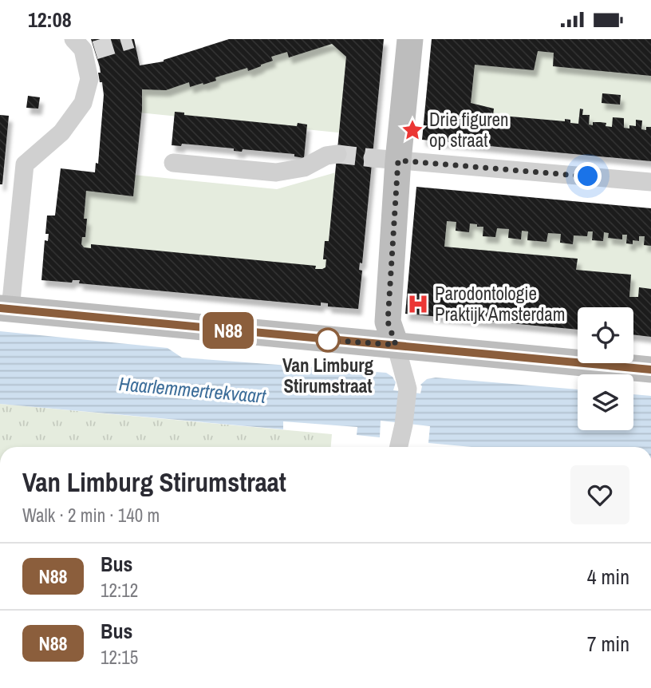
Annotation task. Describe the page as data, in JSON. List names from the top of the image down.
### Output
{
  "water": ["Haarlemmertrekvaart"],
  "places": {
    "place": ["Drie figuren op straat"],
    "hospital": ["Parodontologie Praktijk Amsterdam"],
    "other": ["Van Limburg Stirumstraat"]
  },
  "lines": ["bus line N88"],
  "page": {
    "status": "12:08",
    "on_map": "N88",
    "heading": ["Van Limburg Stirumstraat", "Walk · 2 min · 140 m"],
    "list": [
      {
        "mark": "N88",
        "name": "Bus",
        "note": "12:12",
        "value": "4 min"
      },
      {
        "mark": "N88",
        "name": "Bus",
        "note": "12:15",
        "value": "7 min"
      }
    ]
  }
}
